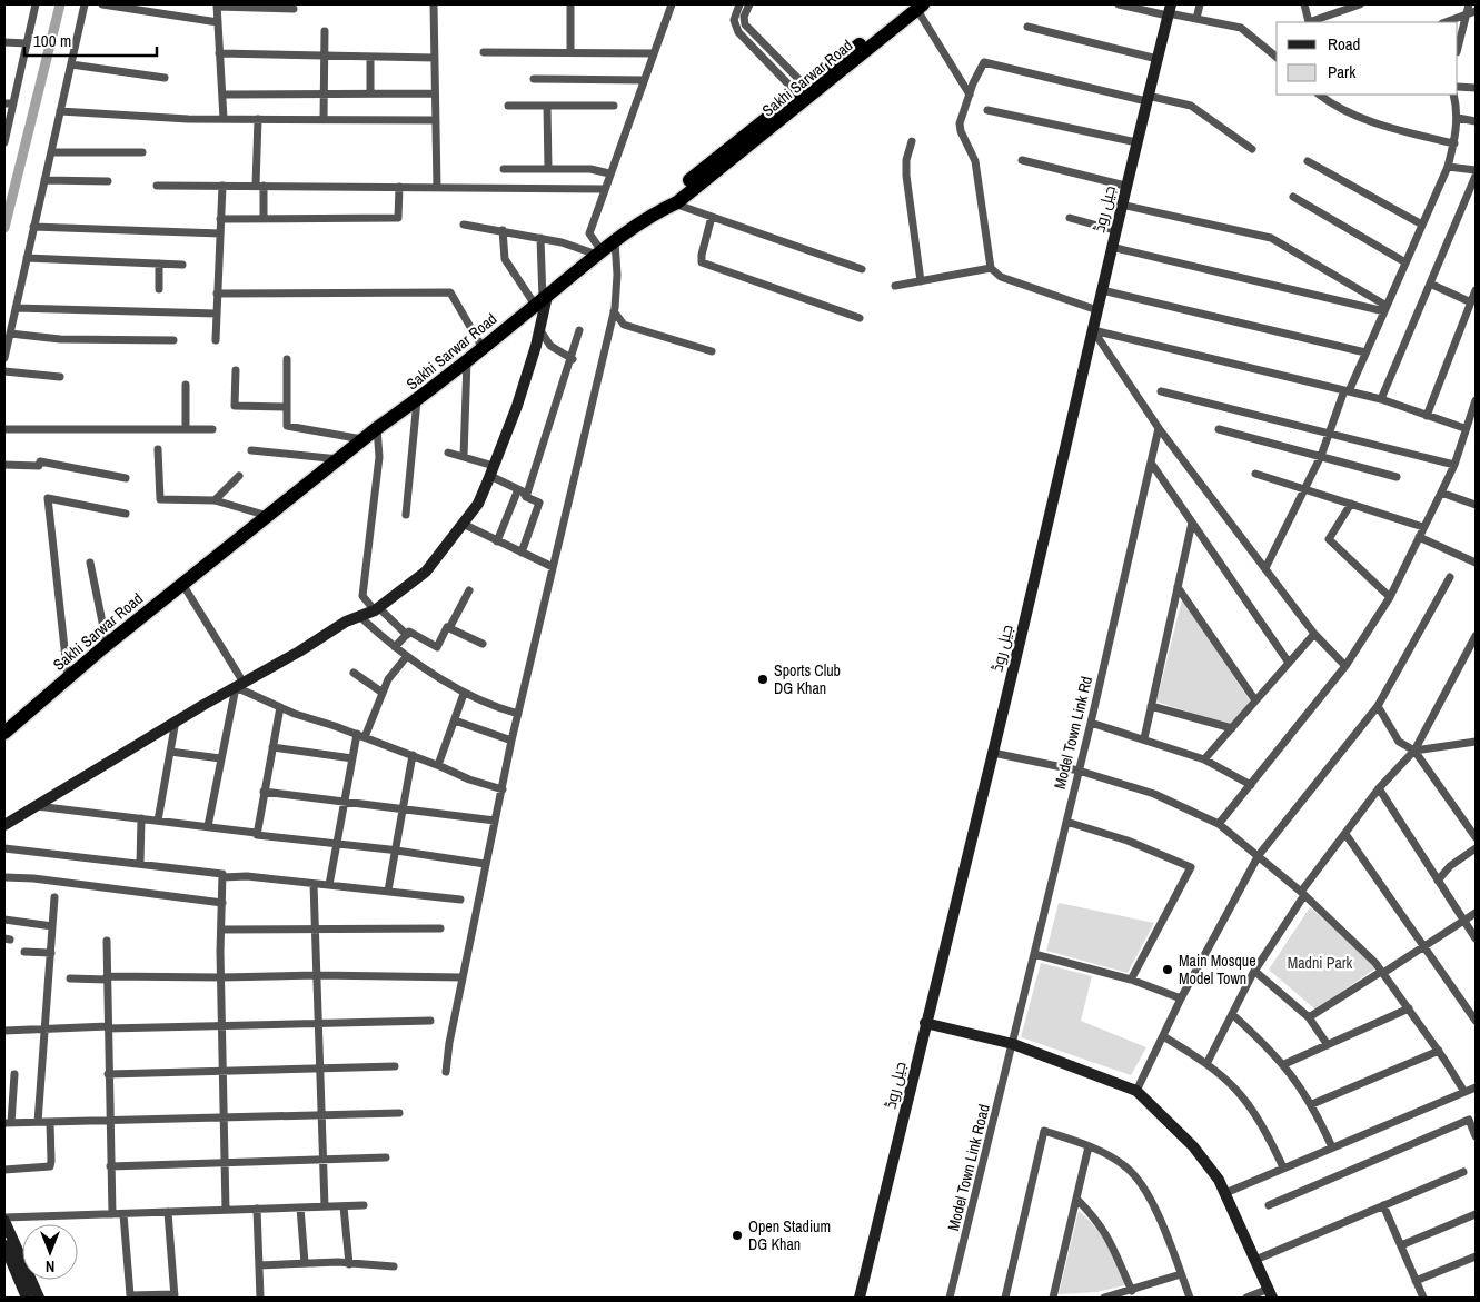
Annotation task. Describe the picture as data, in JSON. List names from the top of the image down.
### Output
{
  "streets": {
    "highway": ["Sakhi Sarwar Road"],
    "main road": ["جیل روڈ"],
    "street": ["Model Town Link Rd", "Model Town Link Road"]
  },
  "crossings": [
    ["Model Town Link Rd", "Model Town Link Road"]
  ],
  "parks": ["Madni Park"],
  "places": ["Sports Club DG Khan", "Main Mosque Model Town", "Open Stadium DG Khan"],
  "legend": ["Road", "Park"],
  "scale_bar": "100 m",
  "north": "bottom"
}
